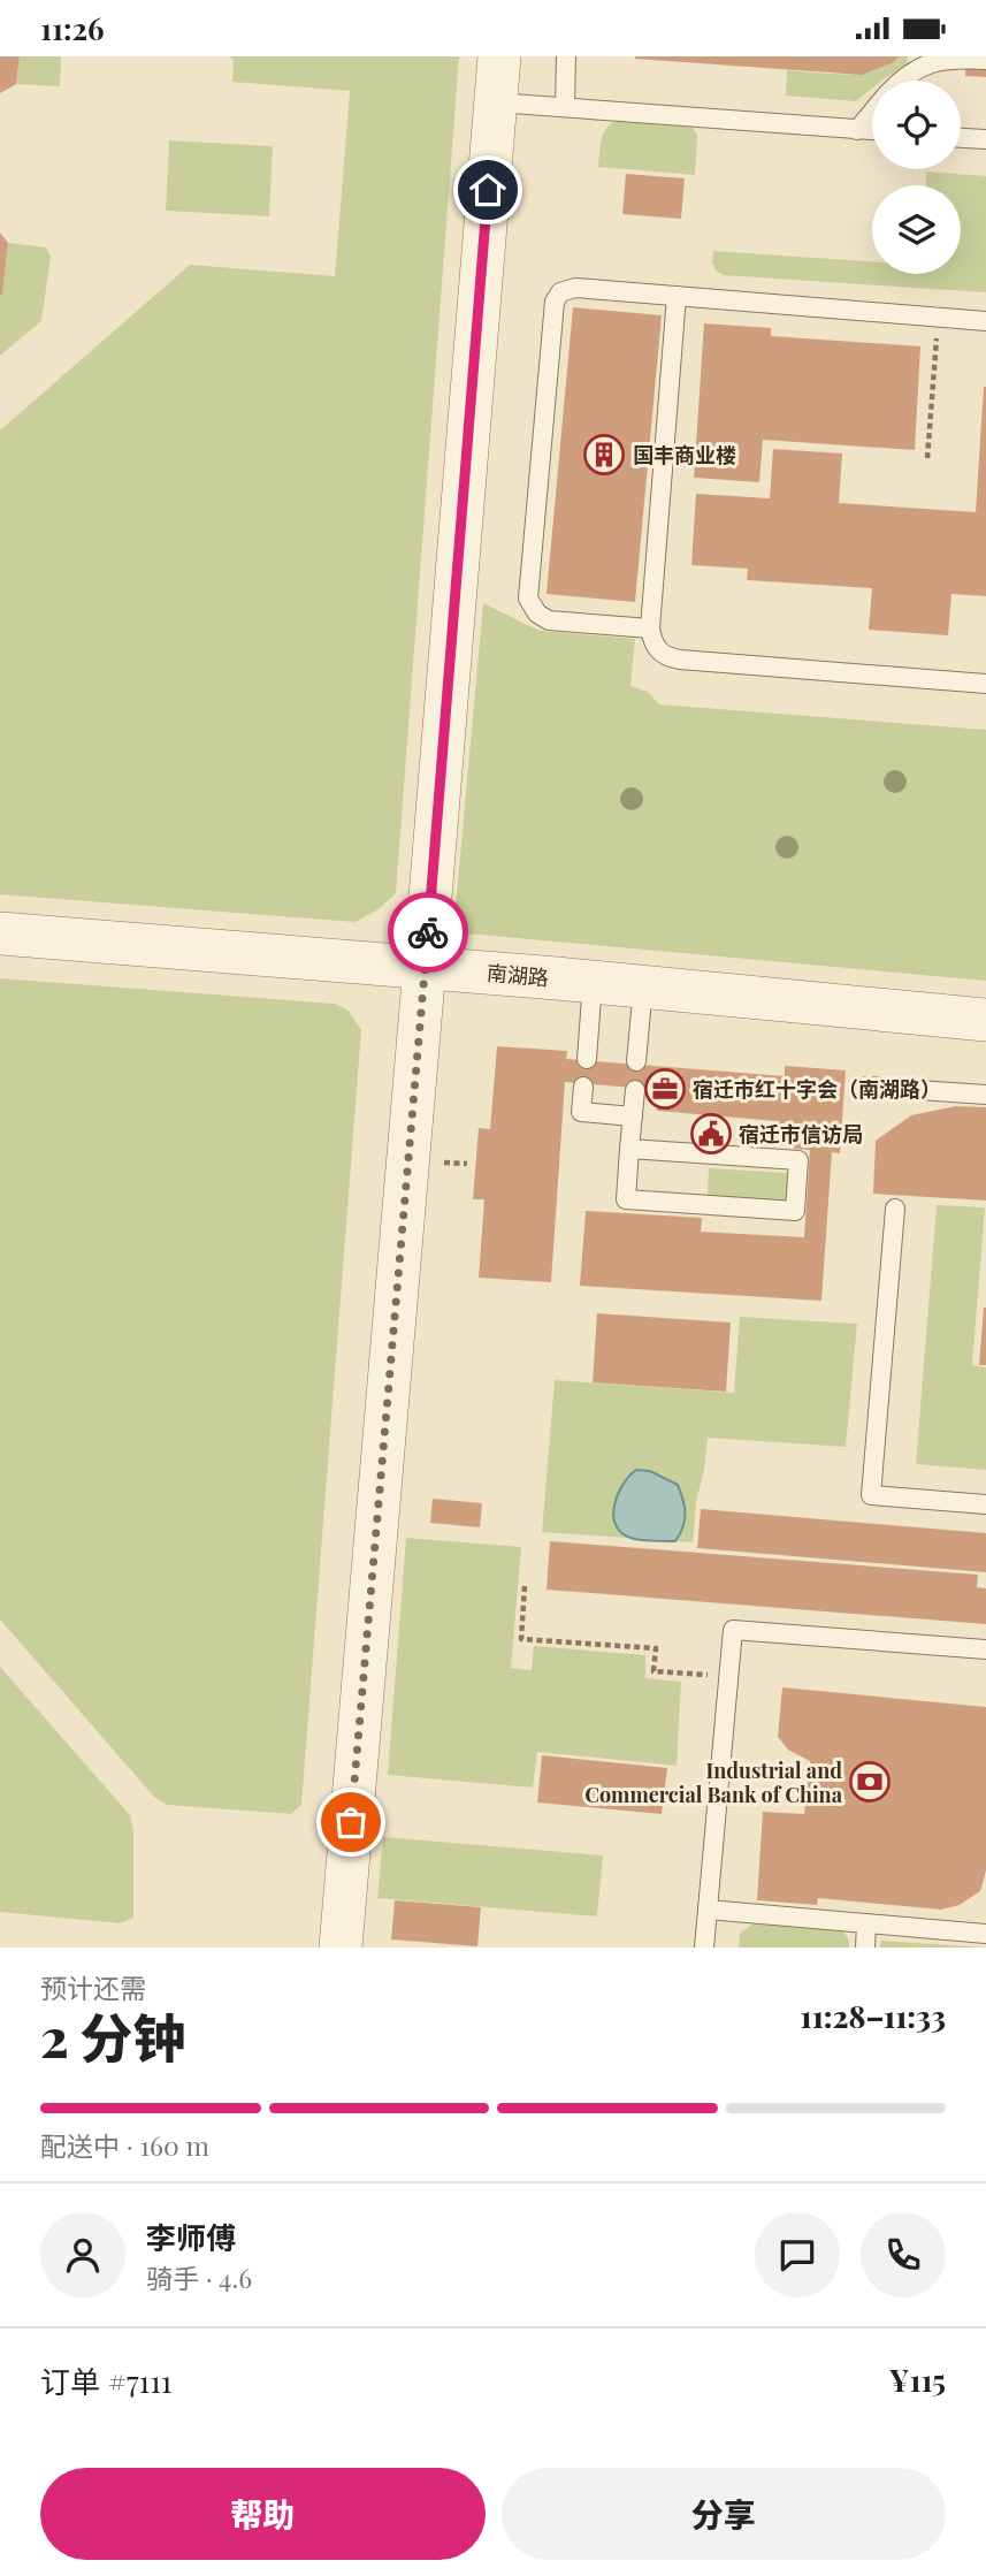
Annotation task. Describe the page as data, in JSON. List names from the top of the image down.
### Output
{
  "streets": {
    "street": ["南湖路"]
  },
  "places": {
    "building": ["国丰商业楼"],
    "office": ["宿迁市红十字会（南湖路）"],
    "public building": ["宿迁市信访局"],
    "bank": ["Industrial and Commercial Bank of China"]
  },
  "page": {
    "status": "11:26",
    "heading": ["2 分钟", "预计还需", "11:28–11:33"],
    "panel": [
      "李师傅",
      "骑手 · 4.6",
      "订单 #7111",
      "¥115"
    ],
    "bar": "配送中 · 160 m",
    "buttons": ["帮助", "分享"]
  }
}
